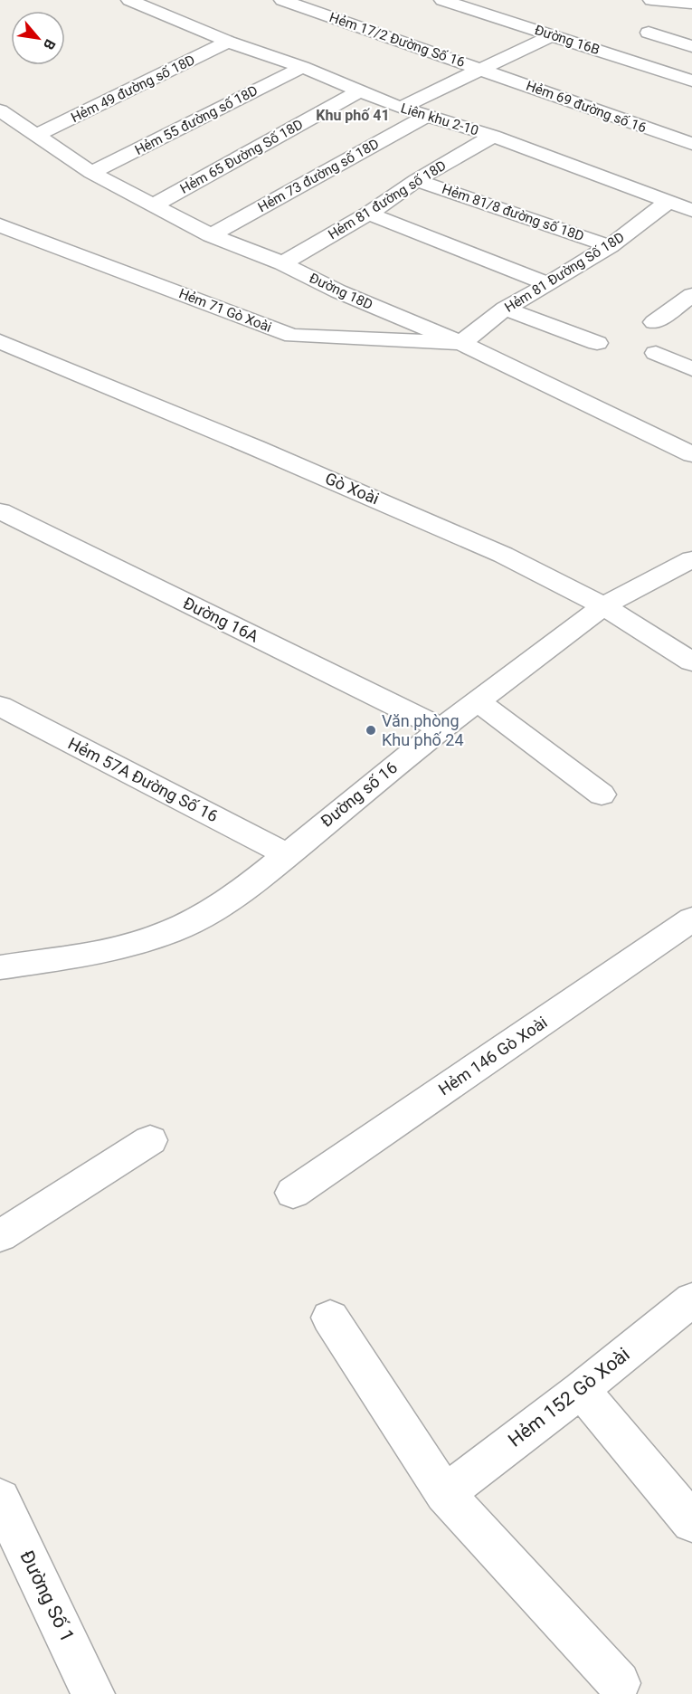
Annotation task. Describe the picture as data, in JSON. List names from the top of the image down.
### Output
{
  "streets": {
    "street": [
      "Hẻm 17/2 Đường Số 16",
      "Đường 16B",
      "Hẻm 49 đường số 18D",
      "Hẻm 69 đường số 16",
      "Liên khu 2-10",
      "Hẻm 55 đường số 18D",
      "Hẻm 65 Đường Số 18D",
      "Hẻm 73 đường số 18D",
      "Hẻm 81 đường số 18D",
      "Hẻm 81/8 đường số 18D",
      "Hẻm 81 Đường Số 18D",
      "Đường 18D",
      "Hẻm 71 Gò Xoài",
      "Gò Xoài",
      "Đường 16A",
      "Hẻm 57A Đường Số 16",
      "Đường số 16",
      "Hẻm 146 Gò Xoài",
      "Hẻm 152 Gò Xoài",
      "Đường Số 1"
    ]
  },
  "crossings": [
    ["Hẻm 17/2 Đường Số 16", "Hẻm 69 đường số 16"],
    ["Hẻm 49 đường số 18D", "Liên khu 2-10"],
    ["Hẻm 49 đường số 18D", "Đường 18D"],
    ["Liên khu 2-10", "Hẻm 55 đường số 18D"],
    ["Liên khu 2-10", "Hẻm 65 Đường Số 18D"],
    ["Liên khu 2-10", "Hẻm 73 đường số 18D"],
    ["Liên khu 2-10", "Hẻm 81 đường số 18D"],
    ["Liên khu 2-10", "Hẻm 81 Đường Số 18D"],
    ["Hẻm 55 đường số 18D", "Đường 18D"],
    ["Hẻm 65 Đường Số 18D", "Đường 18D"],
    ["Hẻm 73 đường số 18D", "Đường 18D"],
    ["Hẻm 81 đường số 18D", "Hẻm 81/8 đường số 18D"],
    ["Hẻm 81 đường số 18D", "Đường 18D"],
    ["Hẻm 81/8 đường số 18D", "Hẻm 81 Đường Số 18D"],
    ["Hẻm 81 Đường Số 18D", "Đường 18D"],
    ["Hẻm 81 Đường Số 18D", "Hẻm 71 Gò Xoài"],
    ["Đường 18D", "Hẻm 71 Gò Xoài"],
    ["Gò Xoài", "Đường số 16"],
    ["Đường 16A", "Đường số 16"],
    ["Hẻm 57A Đường Số 16", "Đường số 16"]
  ],
  "districts": ["Khu phố 41"],
  "places": ["Văn phòng Khu phố 24"],
  "north": "bottom right"
}
